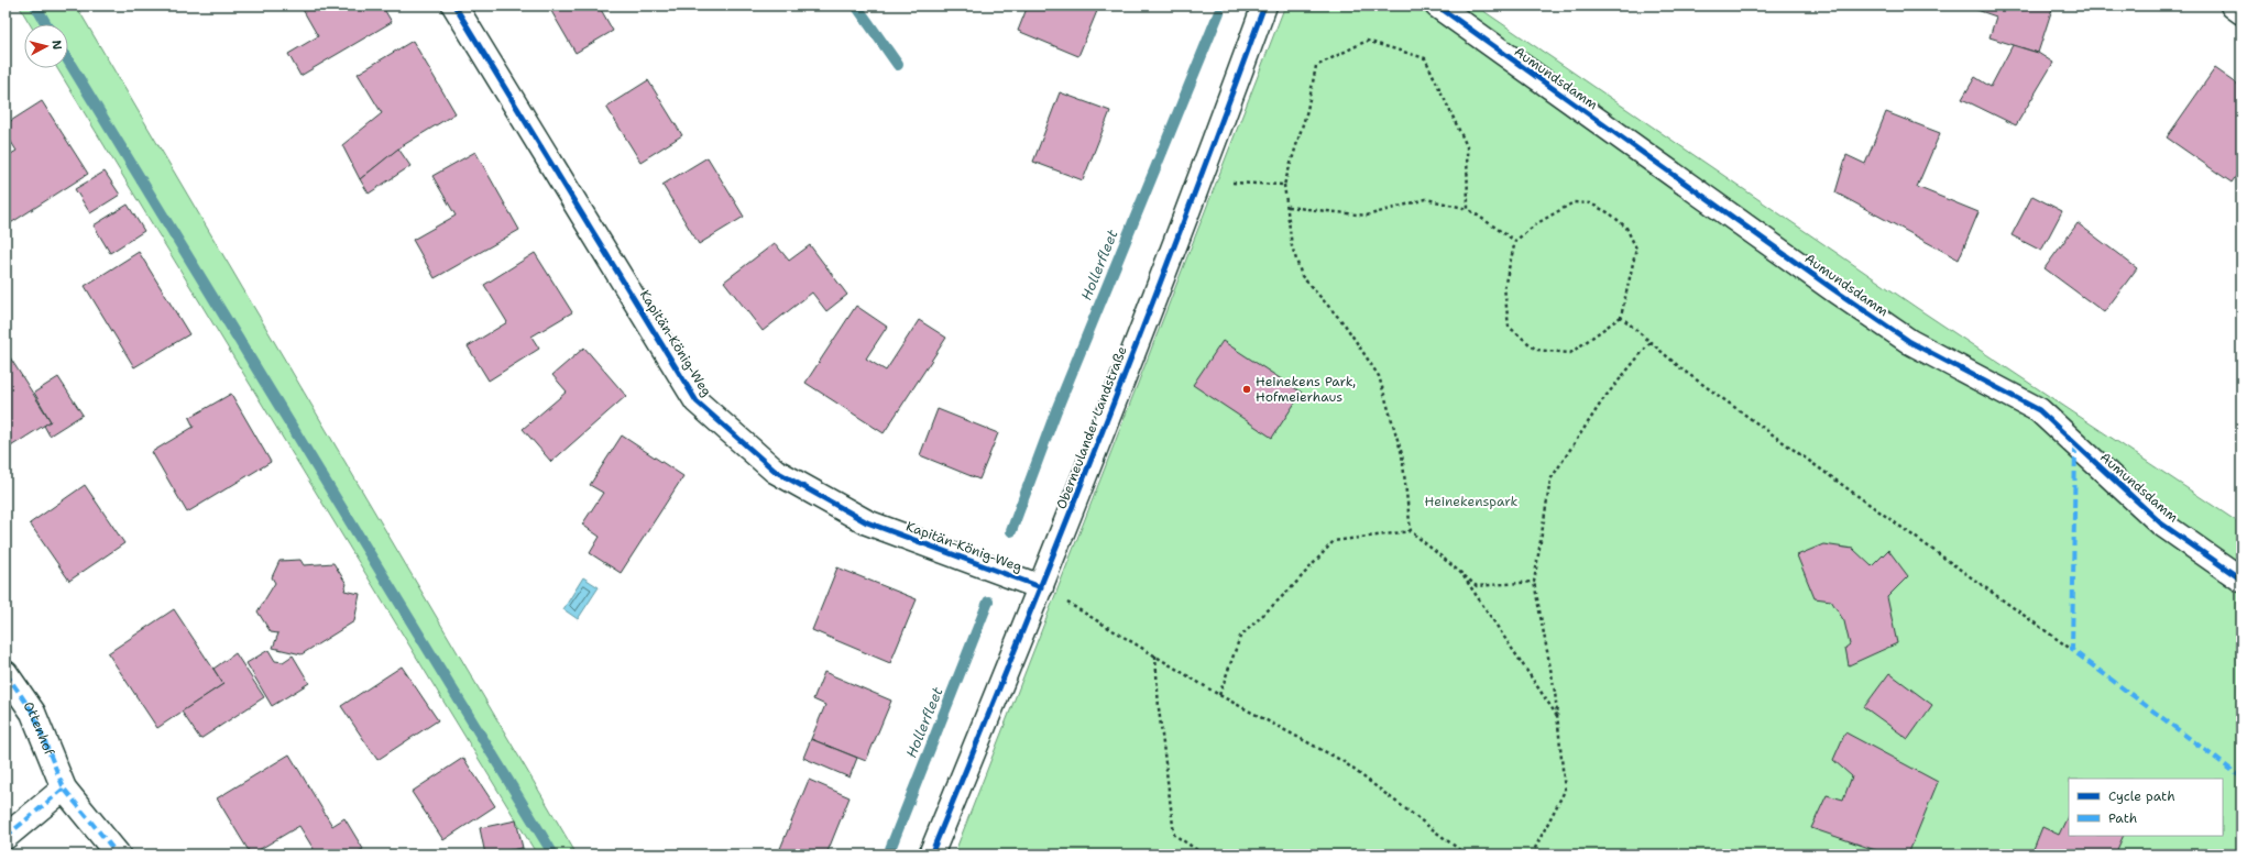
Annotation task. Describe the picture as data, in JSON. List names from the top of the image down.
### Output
{
  "streets": {
    "street": [
      "Aumundsdamm",
      "Kapitän-König-Weg",
      "Oberneulander Landstraße",
      "Ottenhof"
    ]
  },
  "crossings": [
    ["Kapitän-König-Weg", "Oberneulander Landstraße"]
  ],
  "water": ["Hollerfleet"],
  "parks": ["Heinekenspark"],
  "places": ["Heinekens Park, Hofmeierhaus"],
  "legend": ["Cycle path", "Path"],
  "north": "right"
}
